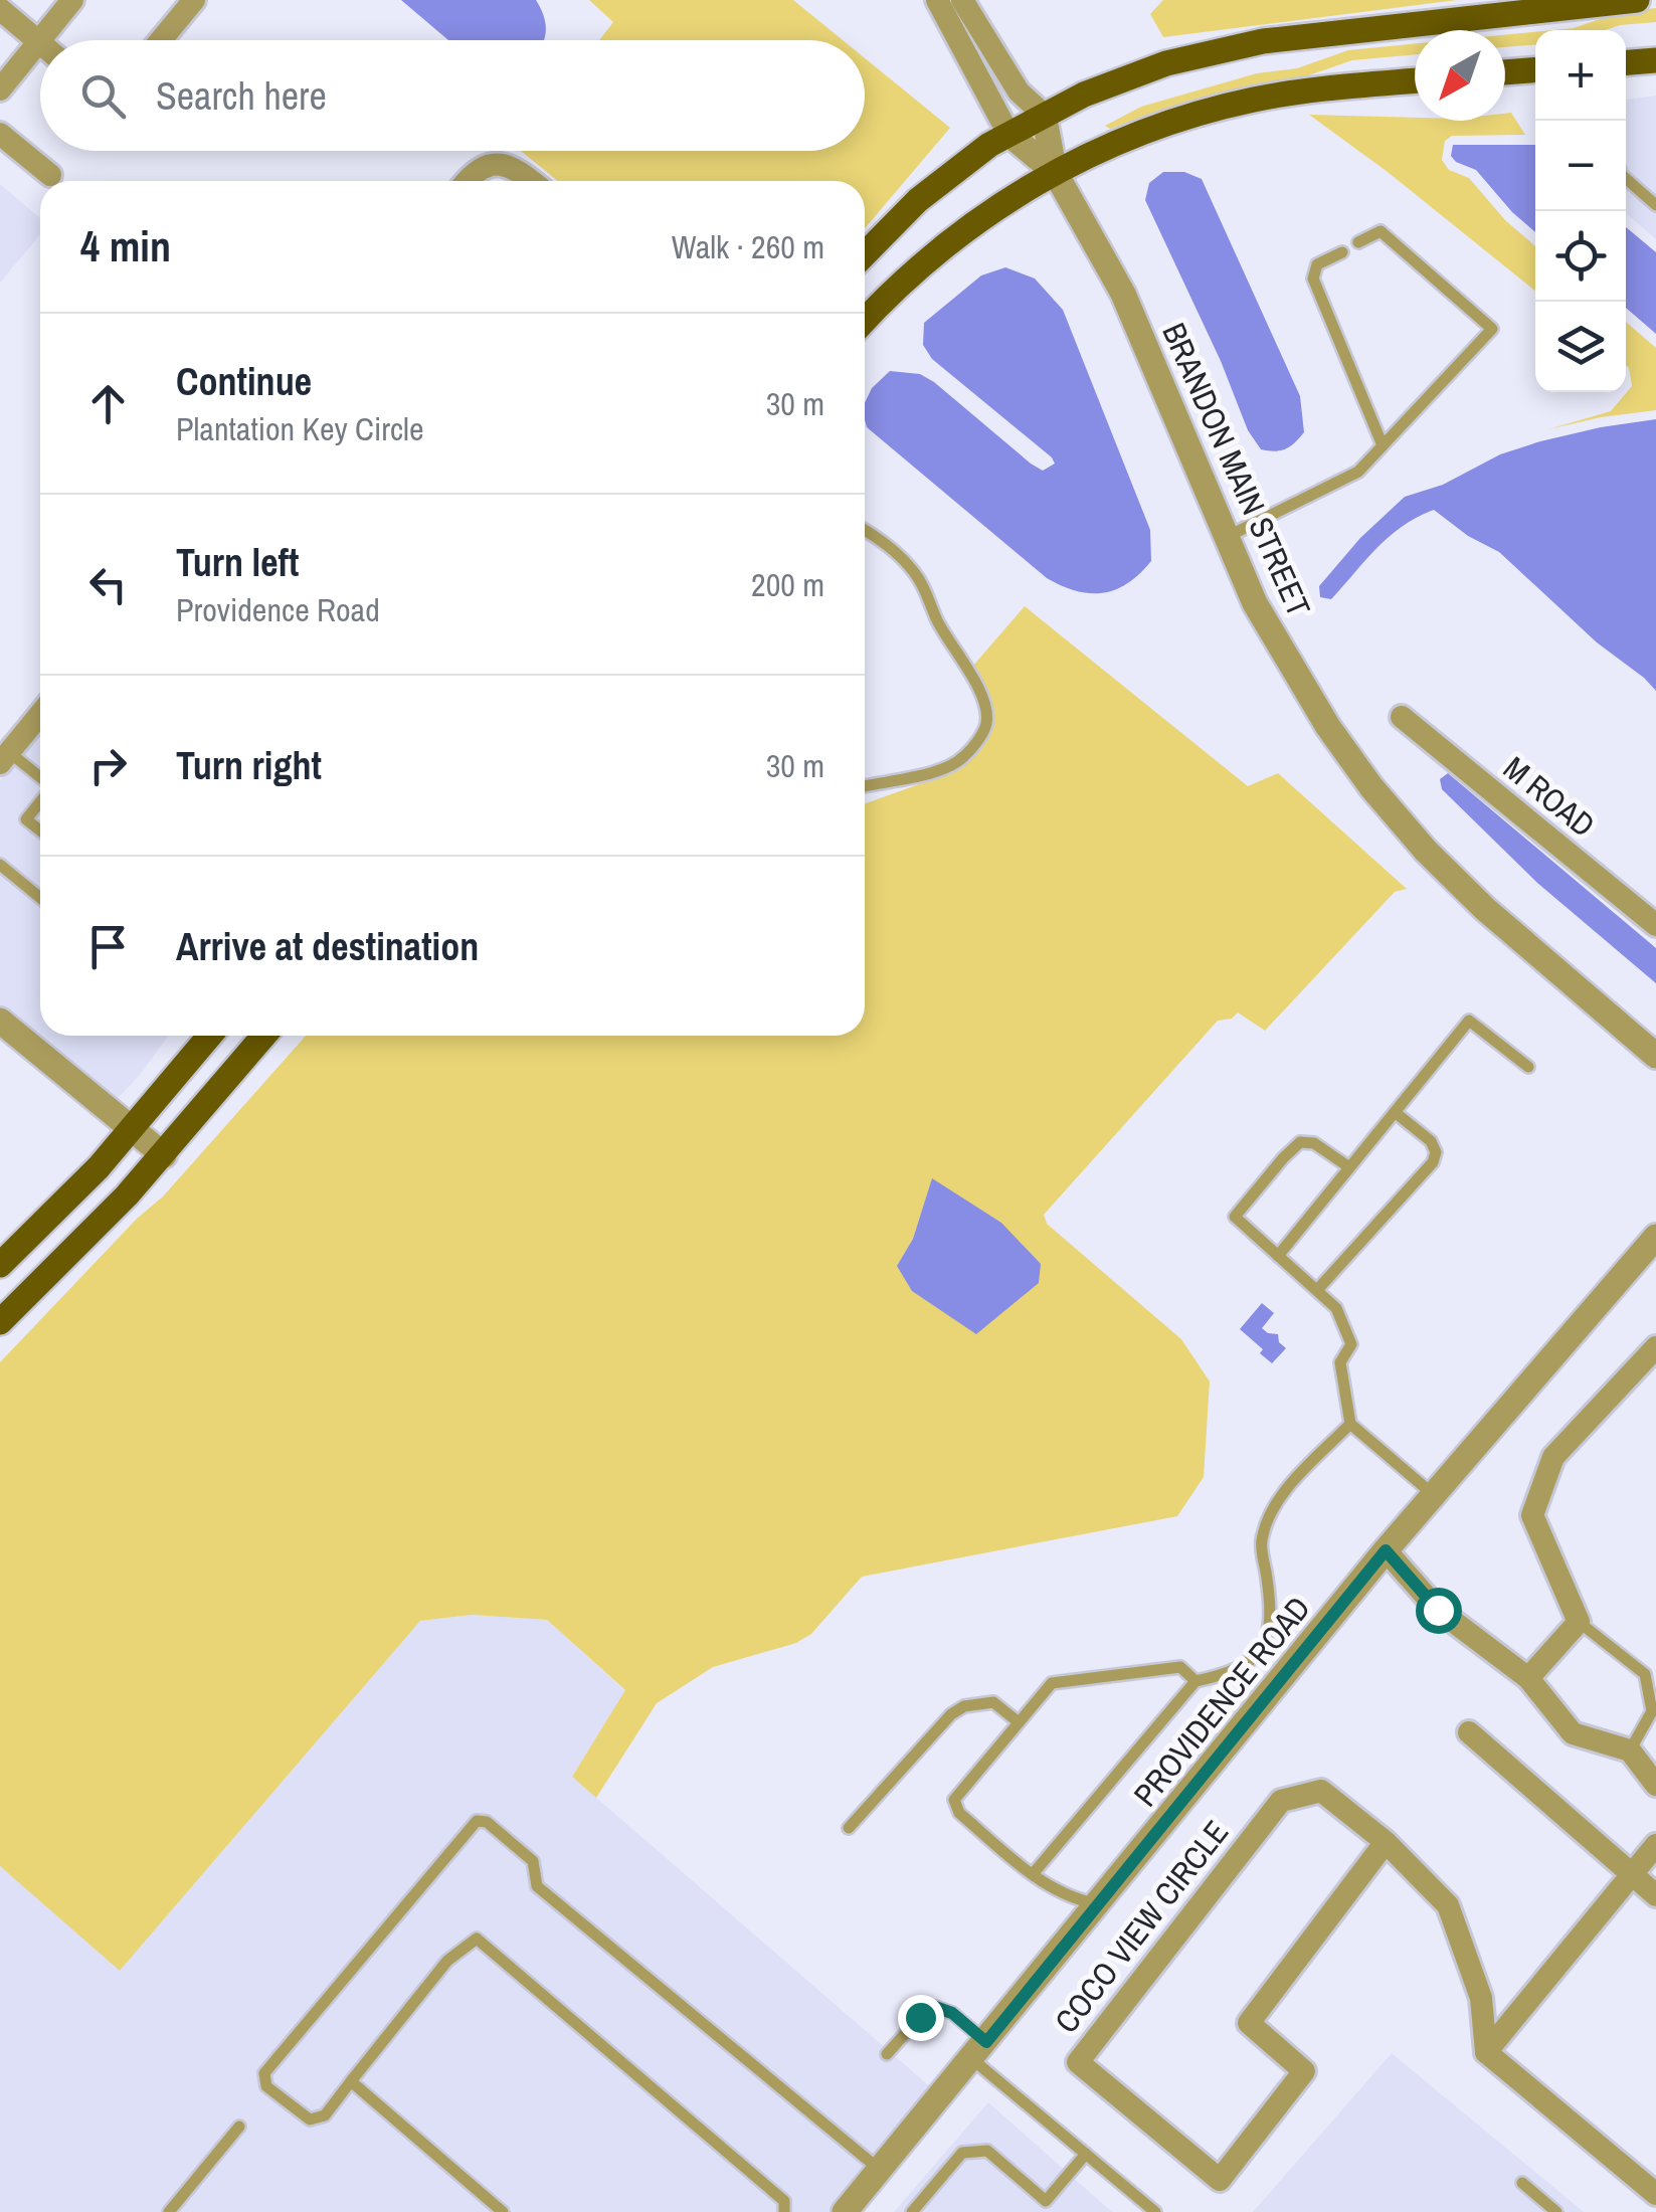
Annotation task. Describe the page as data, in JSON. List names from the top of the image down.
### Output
{
  "streets": {
    "street": [
      "BRANDON MAIN STREET",
      "M ROAD",
      "PROVIDENCE ROAD",
      "COCO VIEW CIRCLE"
    ]
  },
  "north": "bottom left",
  "page": {
    "map_buttons": ["+", "−"],
    "search": "Search here",
    "heading": ["4 min", "Walk · 260 m"],
    "list": [
      ["Continue", "Plantation Key Circle", "30 m"],
      ["Turn left", "Providence Road", "200 m"],
      ["Turn right", "30 m"],
      "Arrive at destination"
    ]
  }
}
